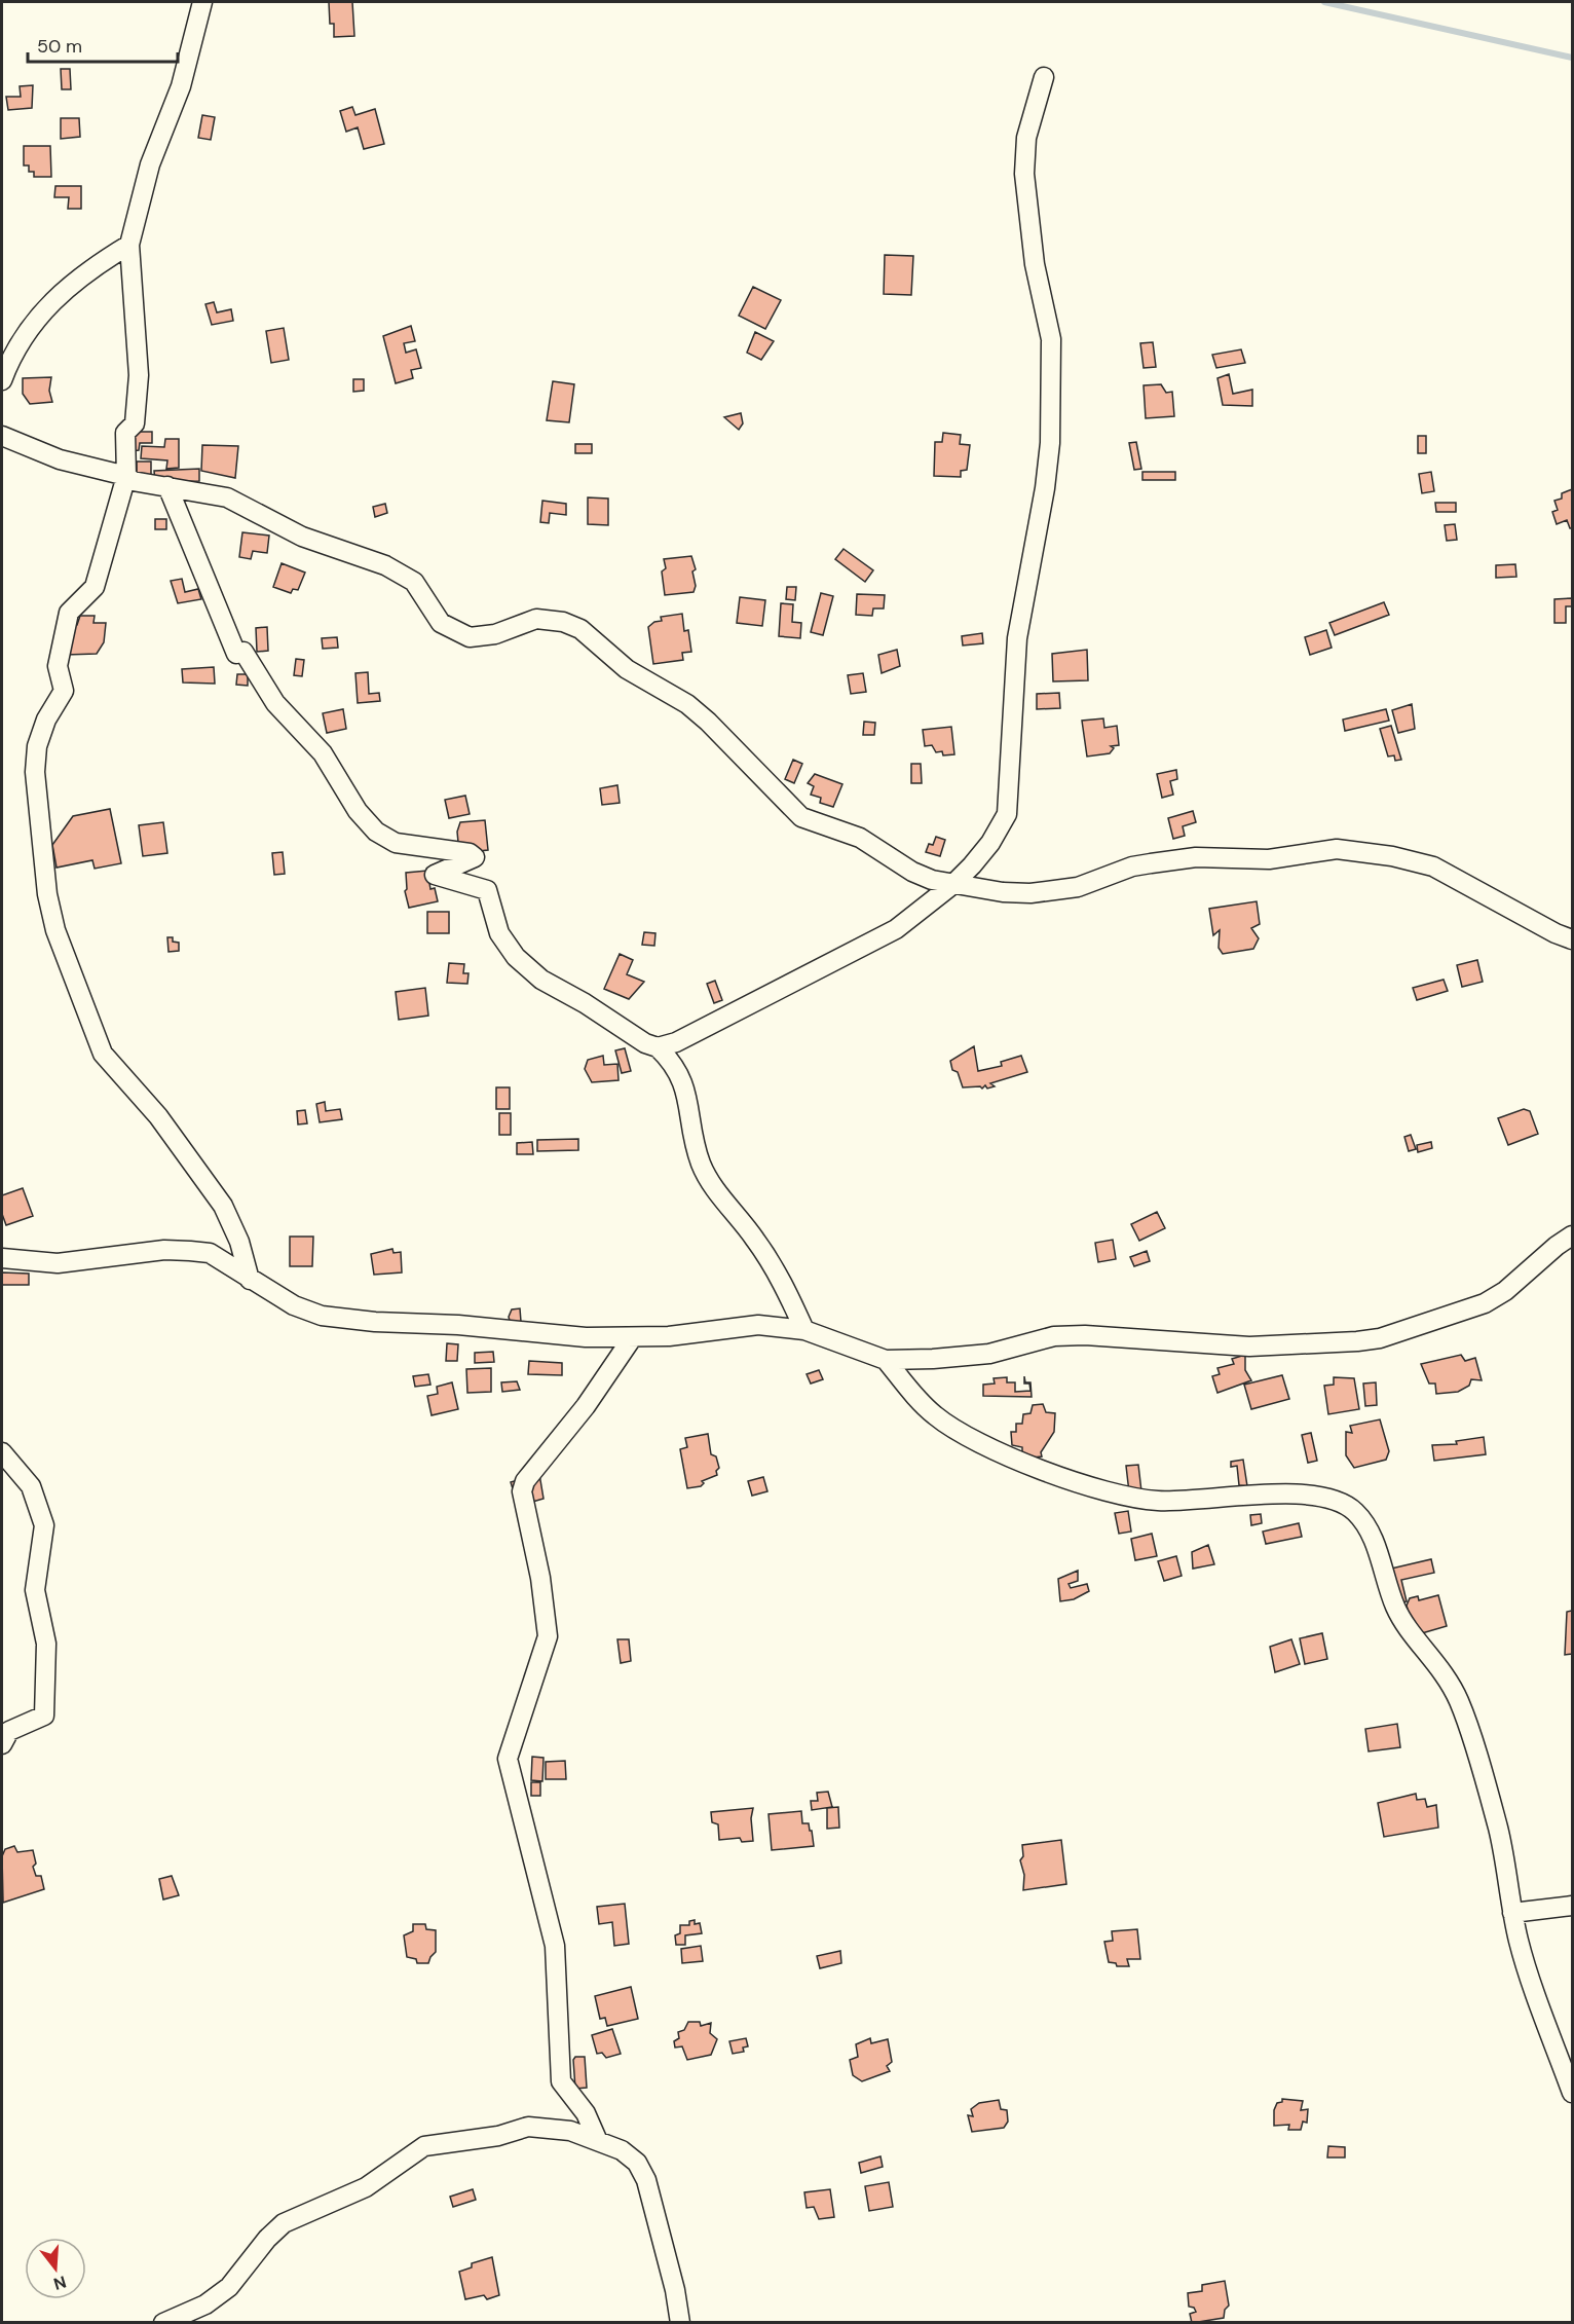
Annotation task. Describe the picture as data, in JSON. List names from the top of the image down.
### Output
{
  "scale_bar": "50 m",
  "north": "bottom"
}
